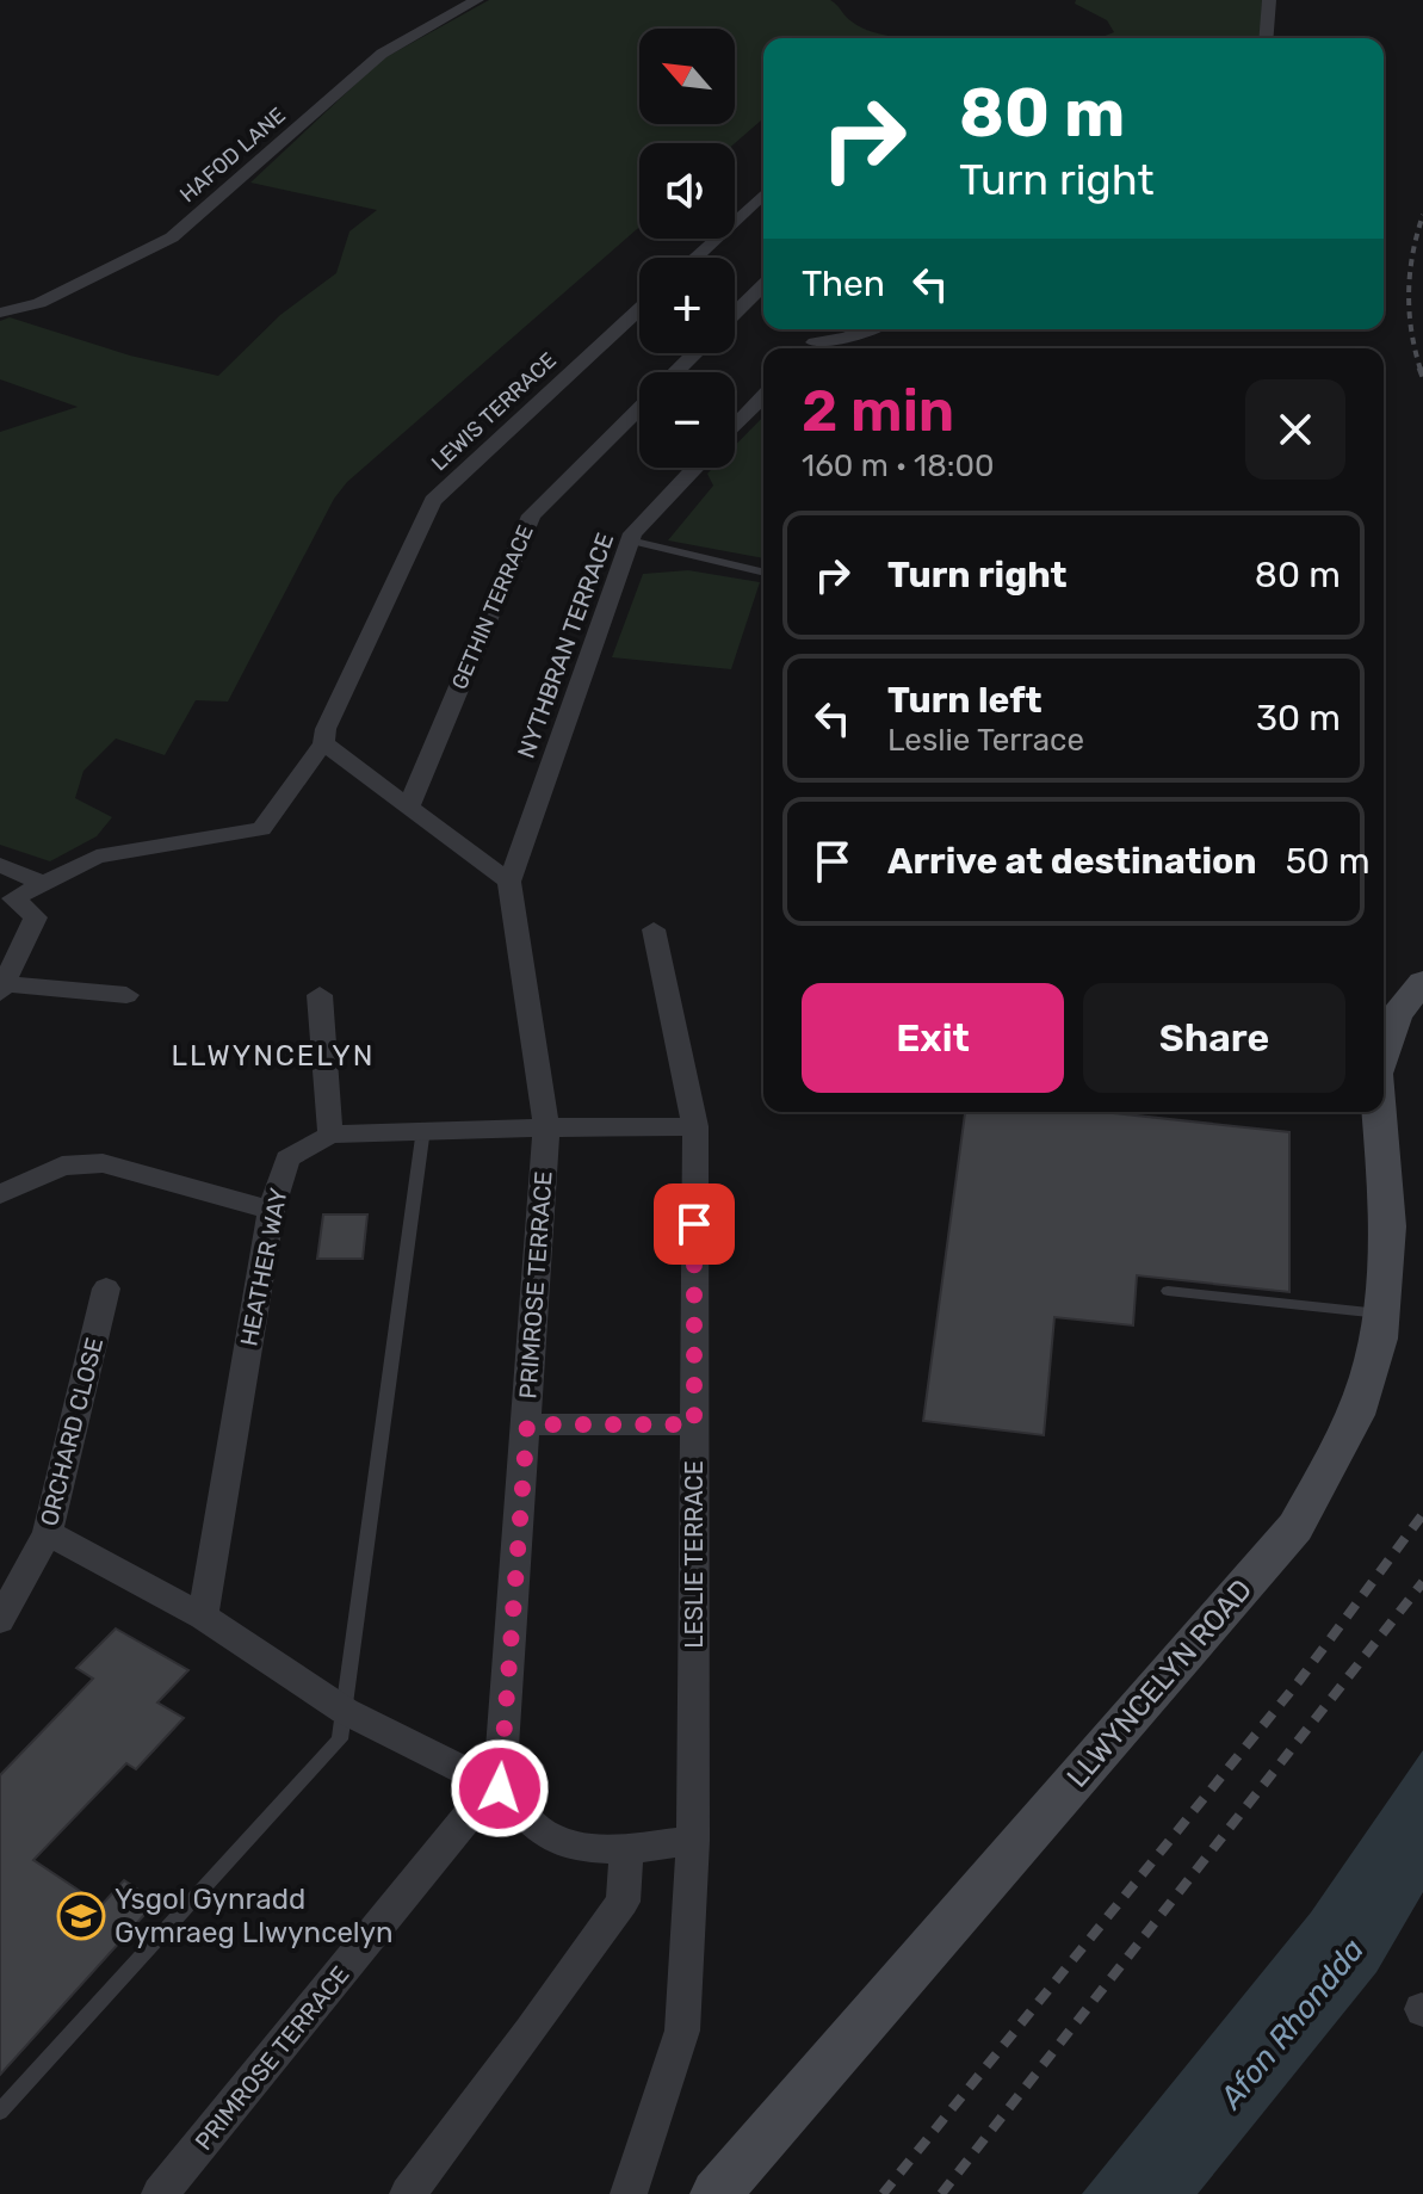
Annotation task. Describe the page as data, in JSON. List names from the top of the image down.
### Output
{
  "streets": {
    "main road": ["LLWYNCELYN ROAD"],
    "street": [
      "HAFOD LANE",
      "LEWIS TERRACE",
      "GETHIN TERRACE",
      "NYTHBRAN TERRACE",
      "HEATHER WAY",
      "PRIMROSE TERRACE",
      "ORCHARD CLOSE",
      "LESLIE TERRACE"
    ]
  },
  "crossings": [
    ["NYTHBRAN TERRACE", "PRIMROSE TERRACE"],
    ["HEATHER WAY", "PRIMROSE TERRACE"],
    ["HEATHER WAY", "LESLIE TERRACE"]
  ],
  "districts": ["LLWYNCELYN"],
  "water": ["Afon Rhondda"],
  "places": {
    "school or university": ["Ysgol Gynradd Gymraeg Llwyncelyn"]
  },
  "north": "top left",
  "page": {
    "map_buttons": ["+", "−"],
    "turn": ["80 m", "Turn right"],
    "then": "Then",
    "heading": ["2 min", "160 m · 18:00"],
    "list": [
      {
        "name": "Turn right",
        "value": "80 m"
      },
      {
        "name": "Turn left",
        "note": "Leslie Terrace",
        "value": "30 m"
      },
      {
        "name": "Arrive at destination",
        "value": "50 m"
      }
    ],
    "buttons": ["Exit", "Share"]
  }
}
